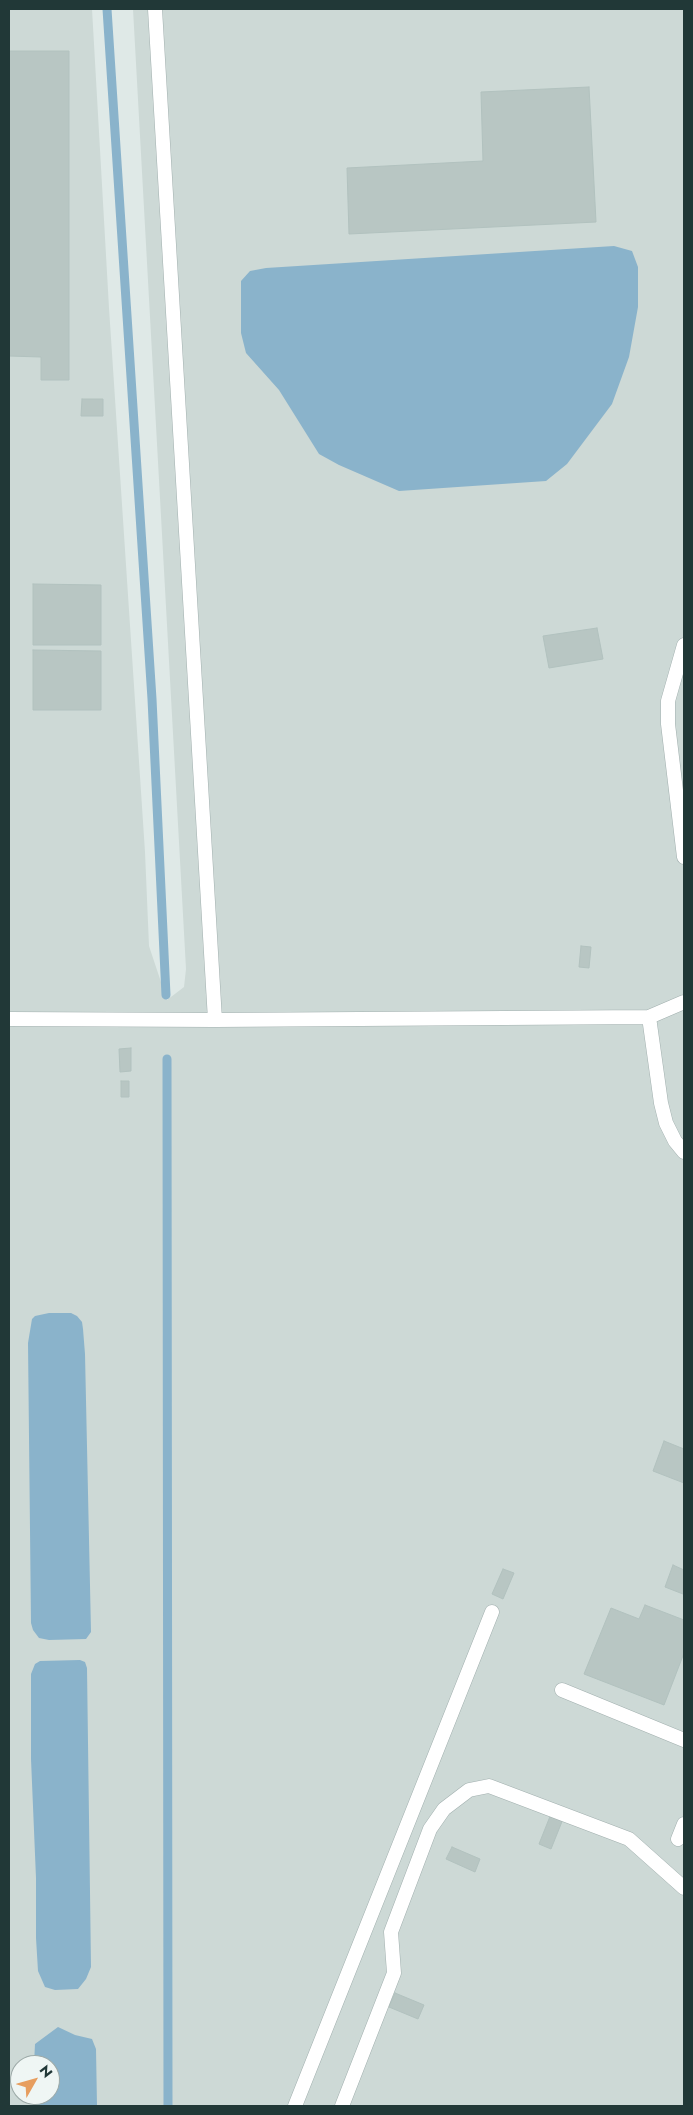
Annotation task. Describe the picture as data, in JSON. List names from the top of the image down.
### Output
{
  "north": "top right"
}
